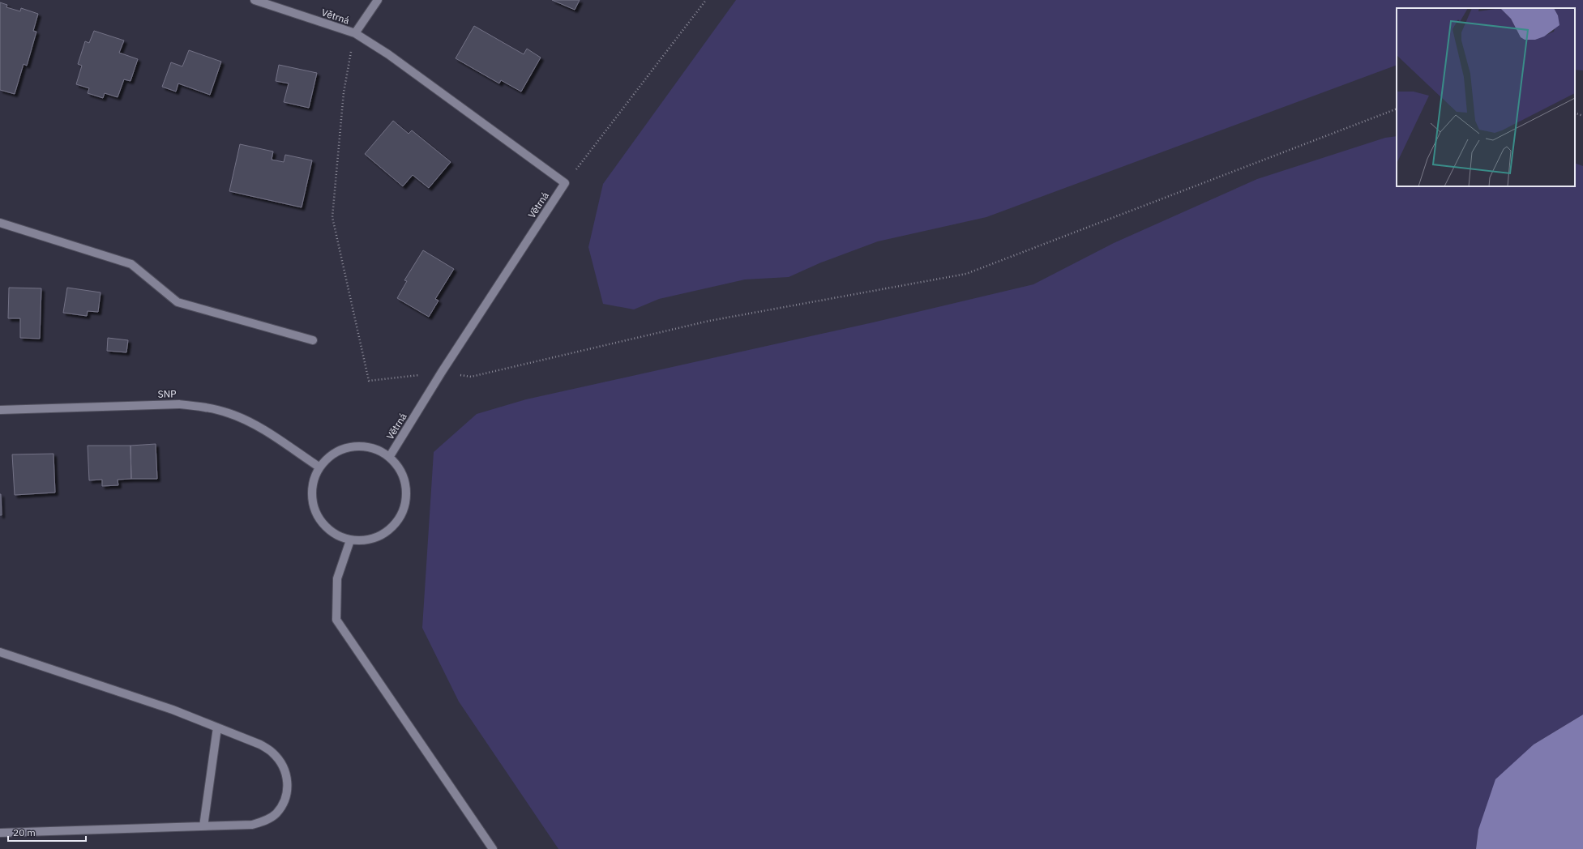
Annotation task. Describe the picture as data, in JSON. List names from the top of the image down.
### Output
{
  "streets": {
    "street": ["Větrná", "SNP"]
  },
  "crossings": [
    ["Větrná", "SNP"]
  ],
  "scale_bar": "20 m"
}
